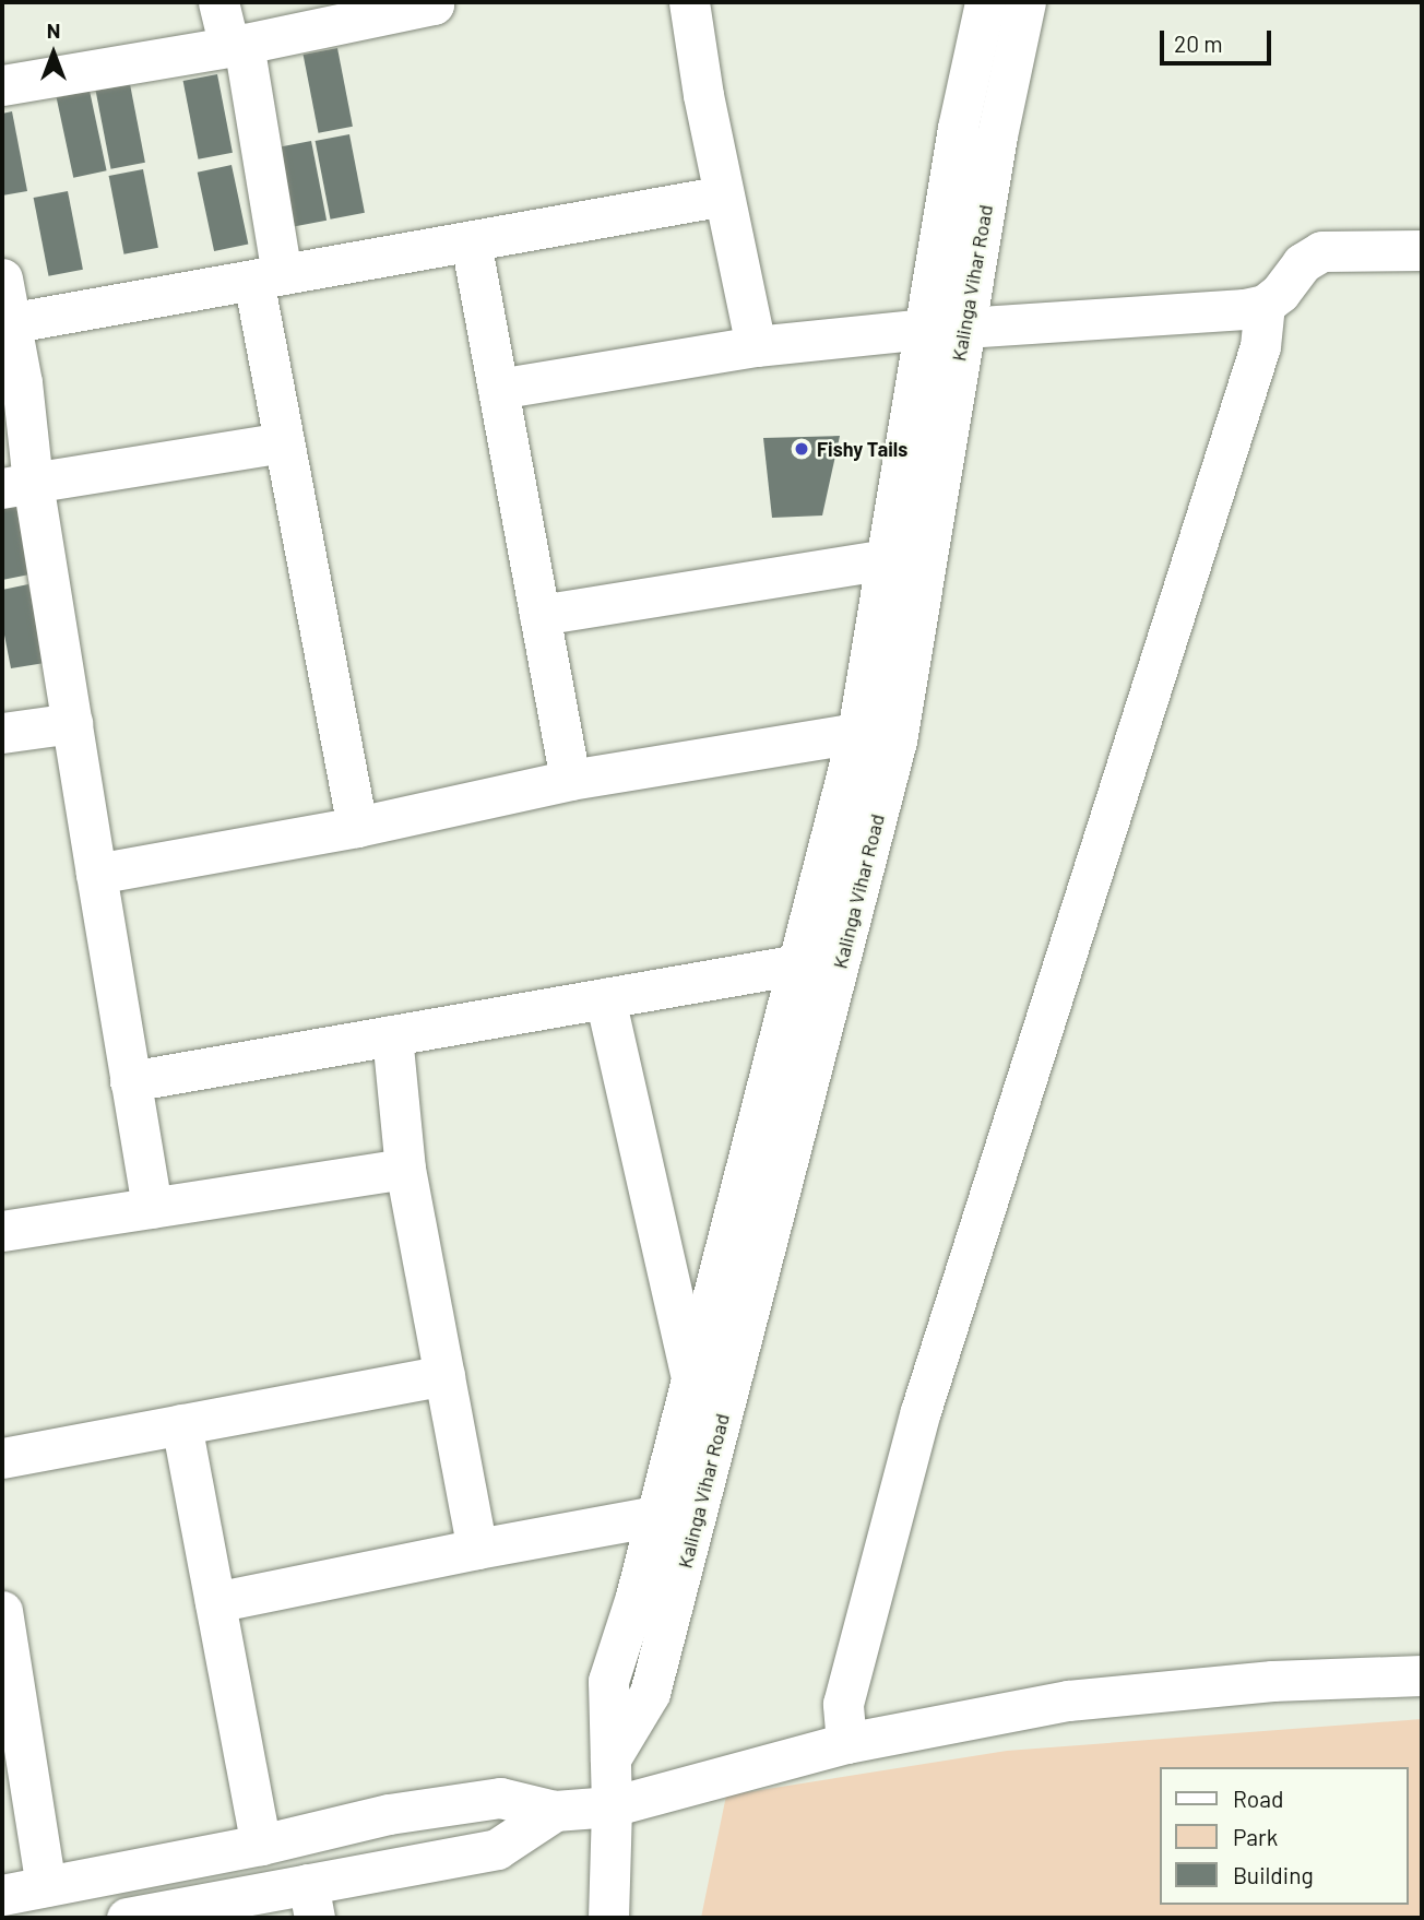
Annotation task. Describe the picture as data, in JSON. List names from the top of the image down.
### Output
{
  "streets": {
    "street": ["Kalinga Vihar Road"]
  },
  "places": ["Fishy Tails"],
  "legend": ["Road", "Park", "Building"],
  "scale_bar": "20 m",
  "north": "top"
}
